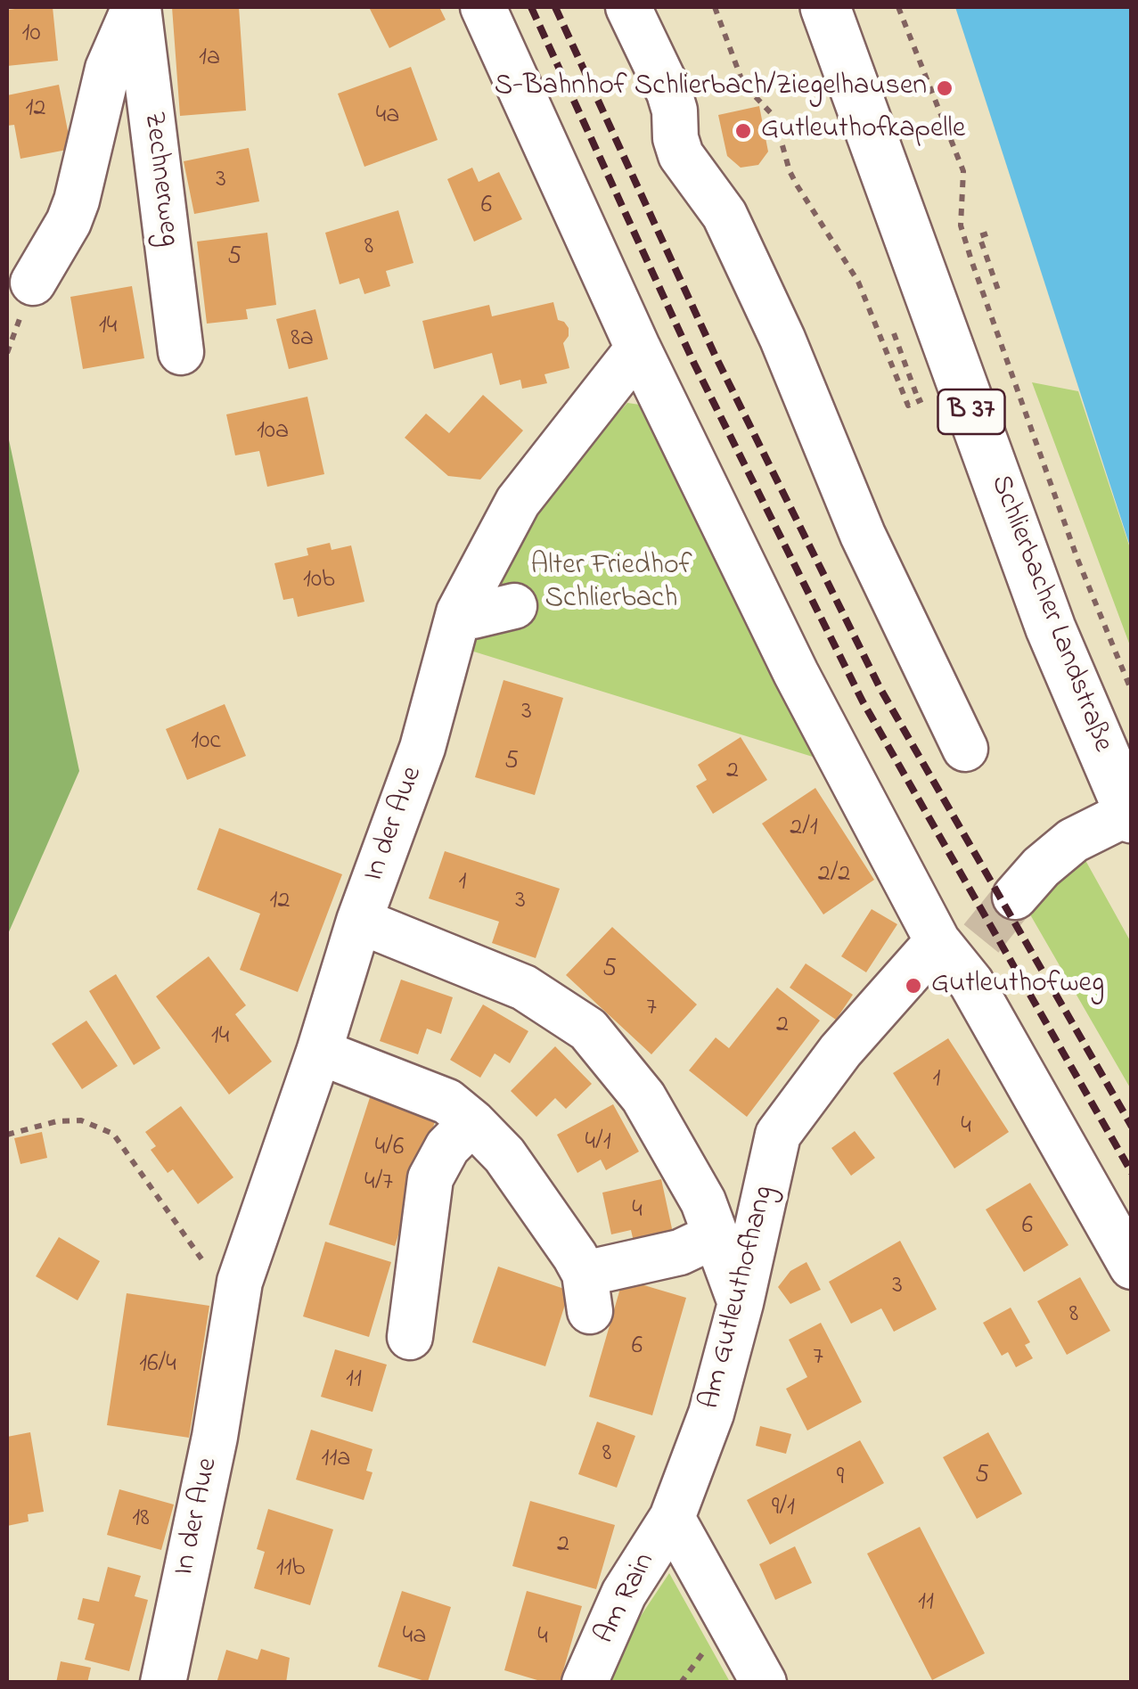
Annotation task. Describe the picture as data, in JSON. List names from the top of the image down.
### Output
{
  "streets": {
    "main road": ["B 37", "Schlierbacher Landstraße"],
    "street": [
      "Zechnerweg",
      "In der Aue",
      "Am Gutleuthofhang",
      "Am Rain"
    ]
  },
  "crossings": [
    ["In der Aue", "Am Gutleuthofhang"],
    ["Am Gutleuthofhang", "Am Rain"]
  ],
  "parks": ["Alter Friedhof Schlierbach"],
  "places": ["S-Bahnhof Schlierbach/Ziegelhausen", "Gutleuthofkapelle", "Gutleuthofweg"],
  "house_numbers": [
    "10",
    "1a",
    "12",
    "4a",
    "3",
    "6",
    "8",
    "5",
    "14",
    "8a",
    "10a",
    "10b",
    "3",
    "10c",
    "5",
    "2",
    "2/1",
    "2/2",
    "1",
    "12",
    "3",
    "5",
    "7",
    "2",
    "14",
    "1",
    "4",
    "4/1",
    "4/6",
    "4/7",
    "4",
    "6",
    "3",
    "8",
    "6",
    "7",
    "16/4",
    "11",
    "8",
    "11a",
    "5",
    "9",
    "9/1",
    "18",
    "2",
    "11b",
    "11",
    "4a",
    "4"
  ]
}
